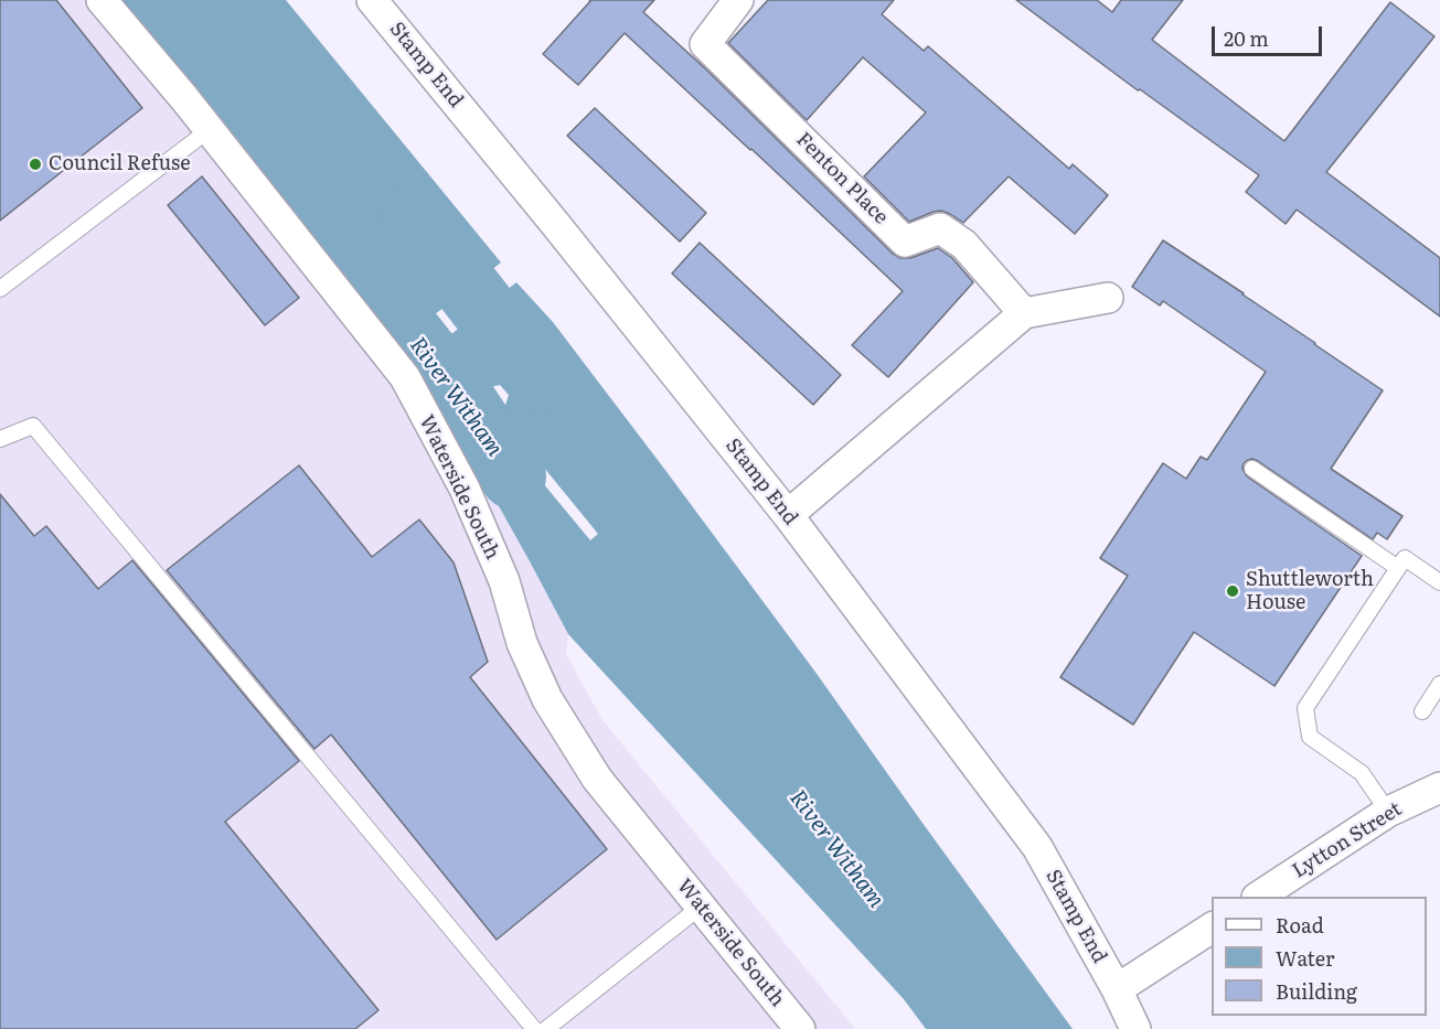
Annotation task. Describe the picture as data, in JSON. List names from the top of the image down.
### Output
{
  "streets": {
    "street": [
      "Stamp End",
      "Fenton Place",
      "Waterside South",
      "Lytton Street"
    ]
  },
  "water": ["River Witham"],
  "places": ["Council Refuse", "Shuttleworth House"],
  "legend": ["Road", "Water", "Building"],
  "scale_bar": "20 m"
}
